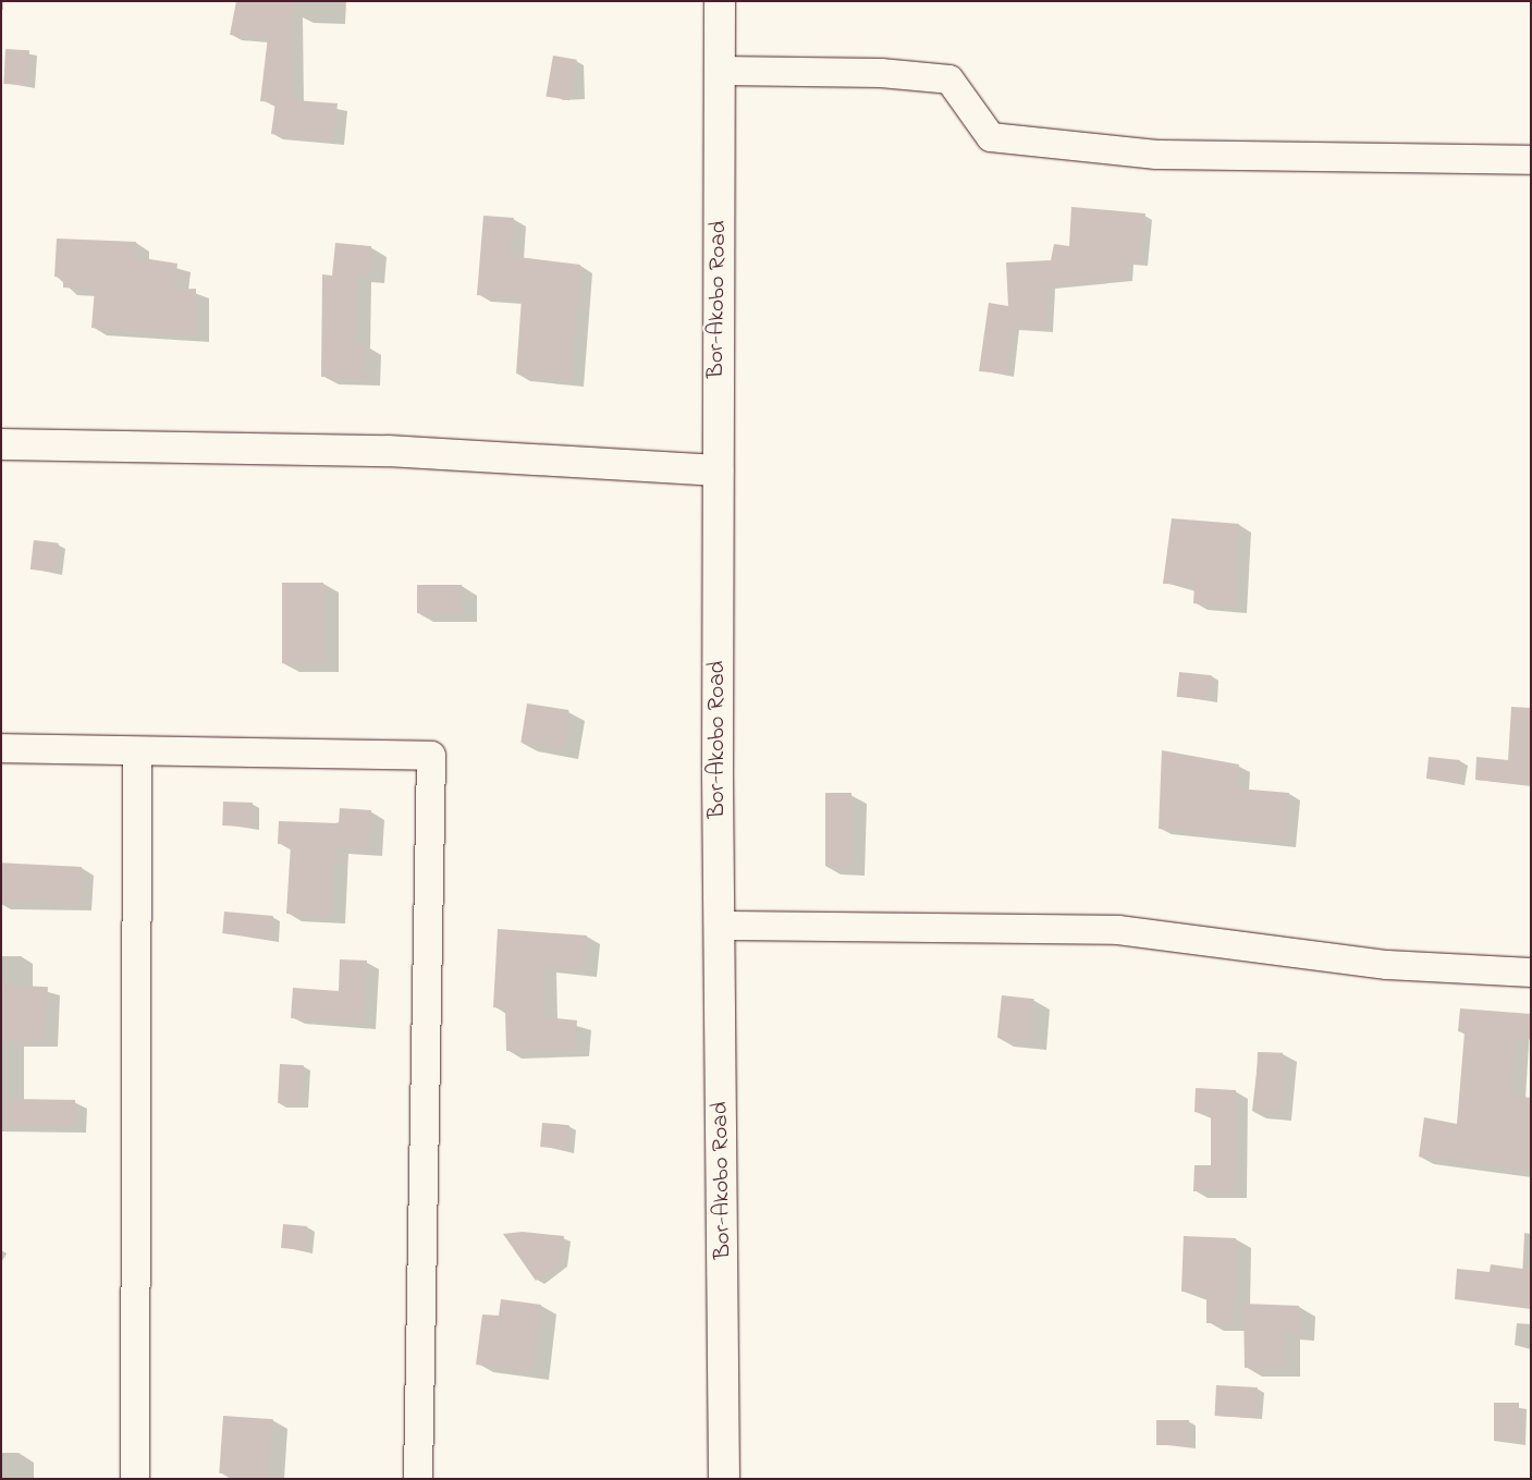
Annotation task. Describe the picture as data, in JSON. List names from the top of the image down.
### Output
{
  "streets": {
    "street": ["Bor-Akobo Road"]
  }
}
